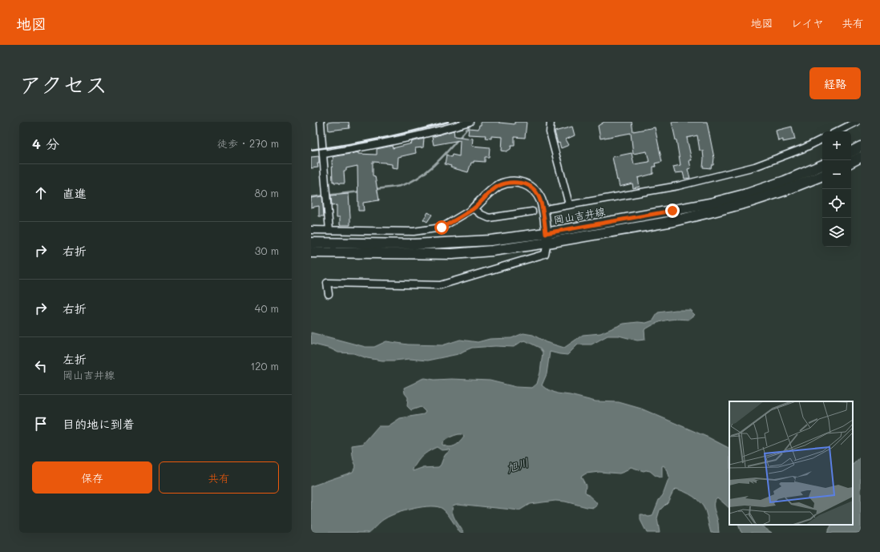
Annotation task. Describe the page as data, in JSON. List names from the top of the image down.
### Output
{
  "streets": {
    "main road": ["岡山吉井線"]
  },
  "water": ["旭川"],
  "page": {
    "header": "地図",
    "nav": ["地図", "レイヤ", "共有"],
    "title": "アクセス",
    "buttons": [
      "経路",
      ["保存", "共有"]
    ],
    "heading": ["4 分", "徒歩 · 270 m"],
    "map_buttons": ["+", "−"],
    "list": [
      ["直進", "80 m"],
      ["右折", "30 m"],
      ["右折", "40 m"],
      ["左折", "岡山吉井線", "120 m"],
      "目的地に到着"
    ]
  }
}
